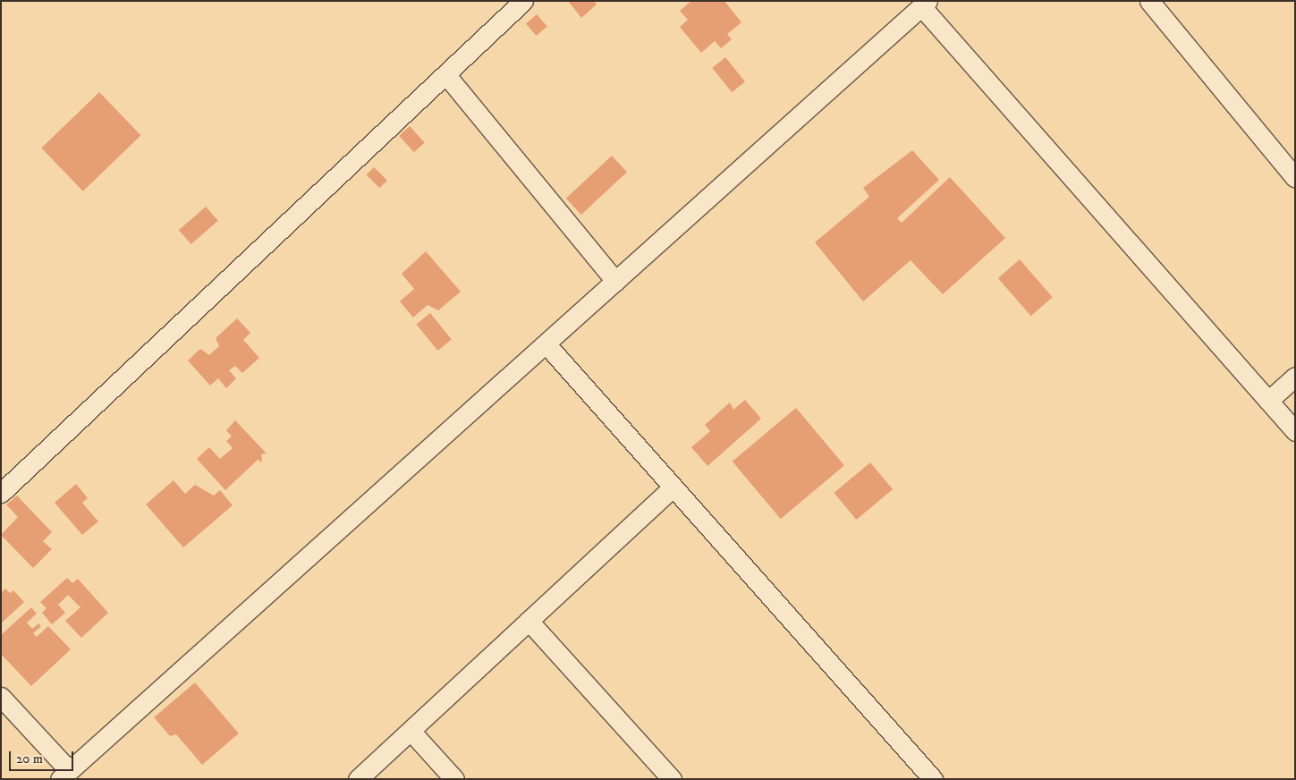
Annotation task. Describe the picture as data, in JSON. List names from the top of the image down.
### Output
{
  "scale_bar": "20 m"
}
